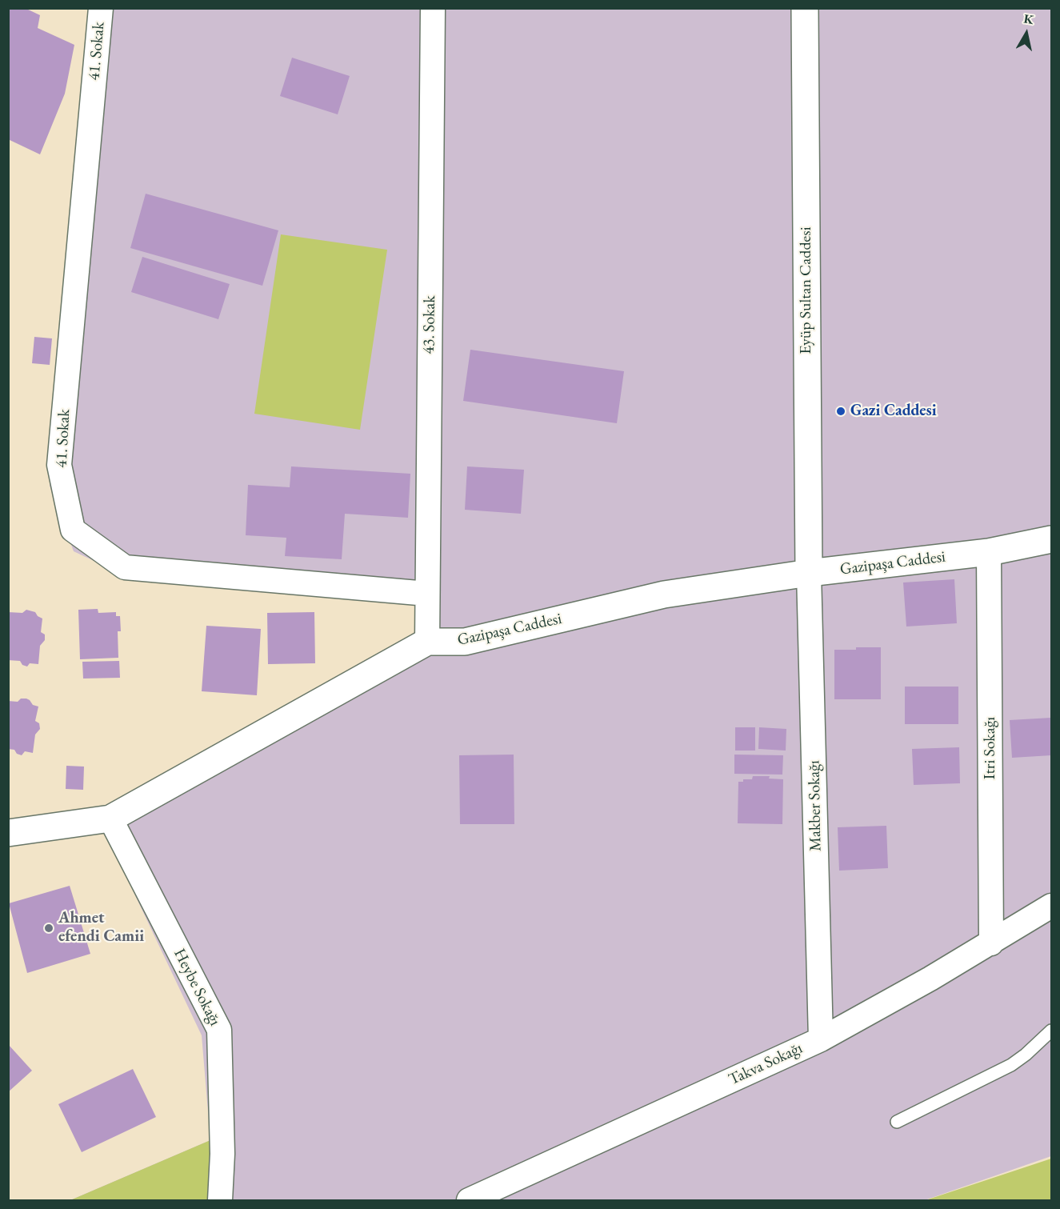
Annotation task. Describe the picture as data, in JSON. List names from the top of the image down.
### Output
{
  "streets": {
    "street": [
      "41. Sokak",
      "Eyüp Sultan Caddesi",
      "43. Sokak",
      "Gazipaşa Caddesi",
      "Itri Sokağı",
      "Makber Sokağı",
      "Heybe Sokağı",
      "Takva Sokağı"
    ]
  },
  "crossings": [
    ["41. Sokak", "43. Sokak"],
    ["Eyüp Sultan Caddesi", "Gazipaşa Caddesi"],
    ["Eyüp Sultan Caddesi", "Makber Sokağı"],
    ["43. Sokak", "Gazipaşa Caddesi"],
    ["Gazipaşa Caddesi", "Itri Sokağı"],
    ["Gazipaşa Caddesi", "Makber Sokağı"],
    ["Gazipaşa Caddesi", "Heybe Sokağı"],
    ["Itri Sokağı", "Takva Sokağı"],
    ["Makber Sokağı", "Takva Sokağı"]
  ],
  "places": ["Gazi Caddesi", "Ahmet efendi Camii"],
  "north": "top"
}
